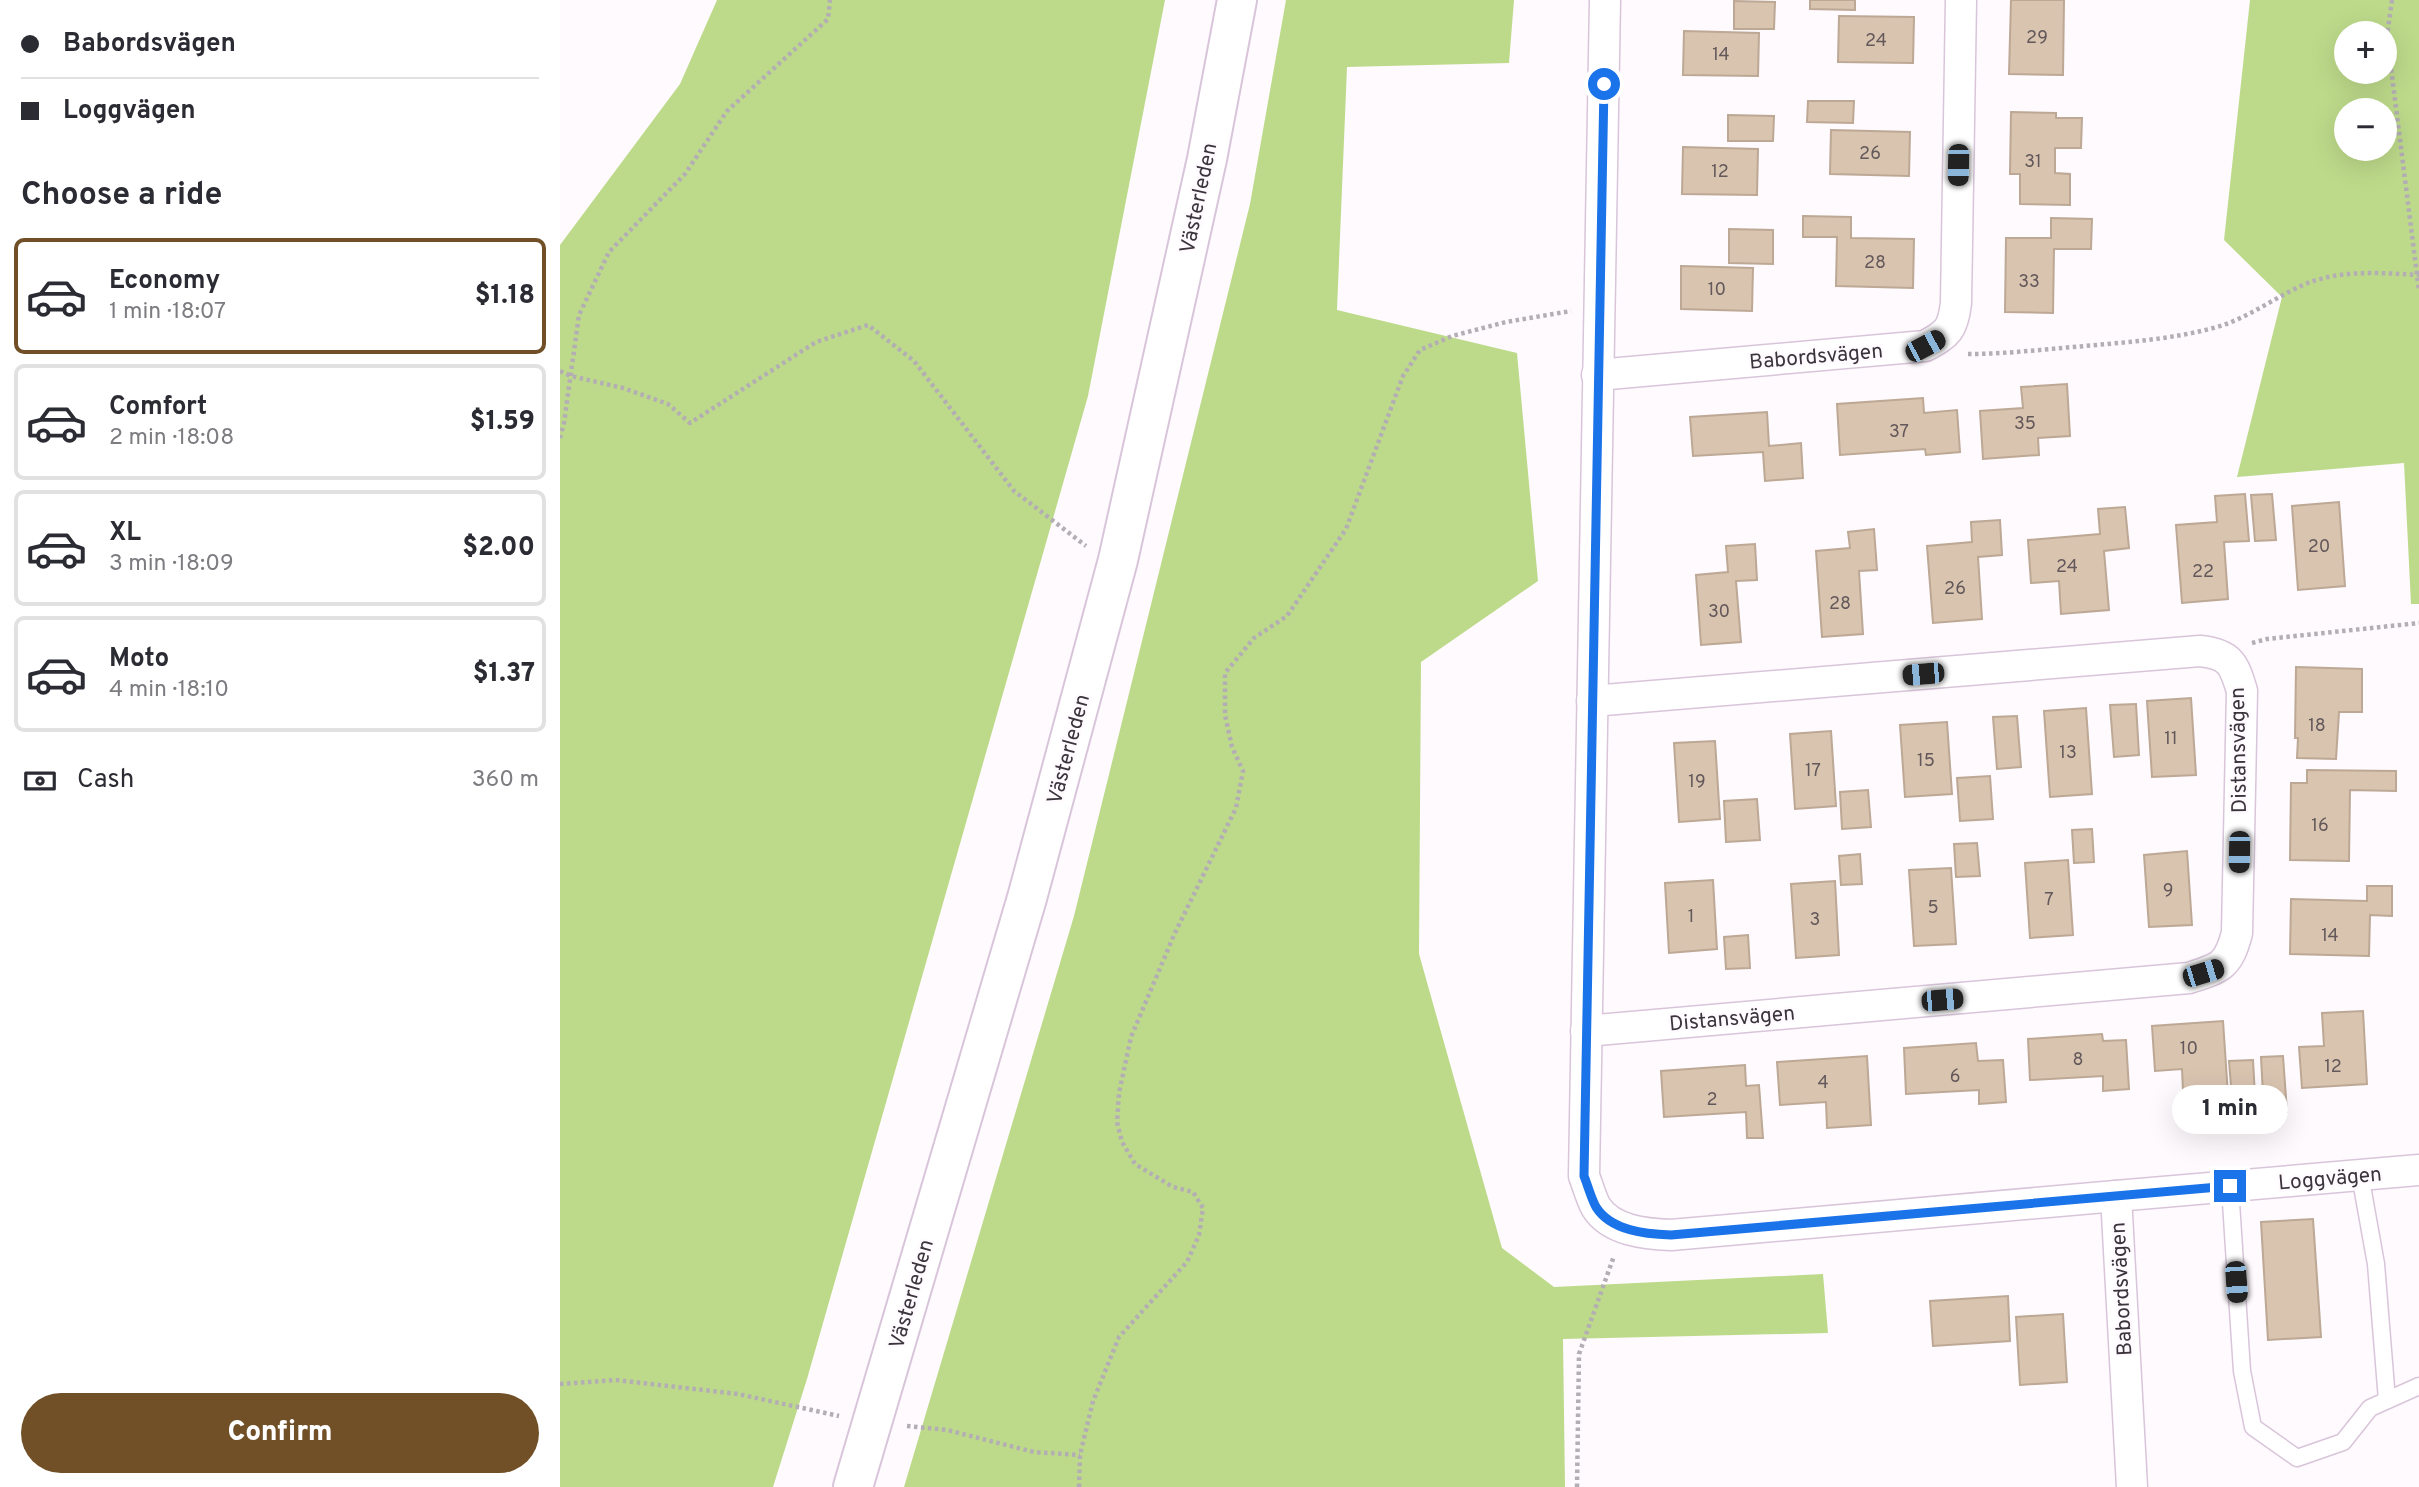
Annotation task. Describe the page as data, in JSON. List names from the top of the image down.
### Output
{
  "streets": {
    "street": [
      "Västerleden",
      "Babordsvägen",
      "Distansvägen",
      "Loggvägen"
    ]
  },
  "crossings": [
    ["Babordsvägen", "Distansvägen"],
    ["Babordsvägen", "Loggvägen"]
  ],
  "house_numbers": [
    "29",
    "24",
    "14",
    "26",
    "31",
    "12",
    "28",
    "33",
    "10",
    "35",
    "37",
    "20",
    "24",
    "22",
    "26",
    "28",
    "30",
    "18",
    "11",
    "13",
    "15",
    "17",
    "19",
    "16",
    "9",
    "7",
    "5",
    "1",
    "3",
    "14",
    "10",
    "8",
    "12",
    "6",
    "4",
    "2"
  ],
  "page": {
    "banner": ["Babordsvägen", "Loggvägen"],
    "map_buttons": ["+", "−"],
    "heading": "Choose a ride",
    "list": [
      {
        "name": "Economy",
        "note": "1 min · 18:07",
        "value": "$1.18"
      },
      {
        "name": "Comfort",
        "note": "2 min · 18:08",
        "value": "$1.59"
      },
      {
        "name": "XL",
        "note": "3 min · 18:09",
        "value": "$2.00"
      },
      {
        "name": "Moto",
        "note": "4 min · 18:10",
        "value": "$1.37"
      }
    ],
    "pay": ["Cash", "360 m"],
    "bubble": "1 min",
    "buttons": "Confirm"
  }
}
